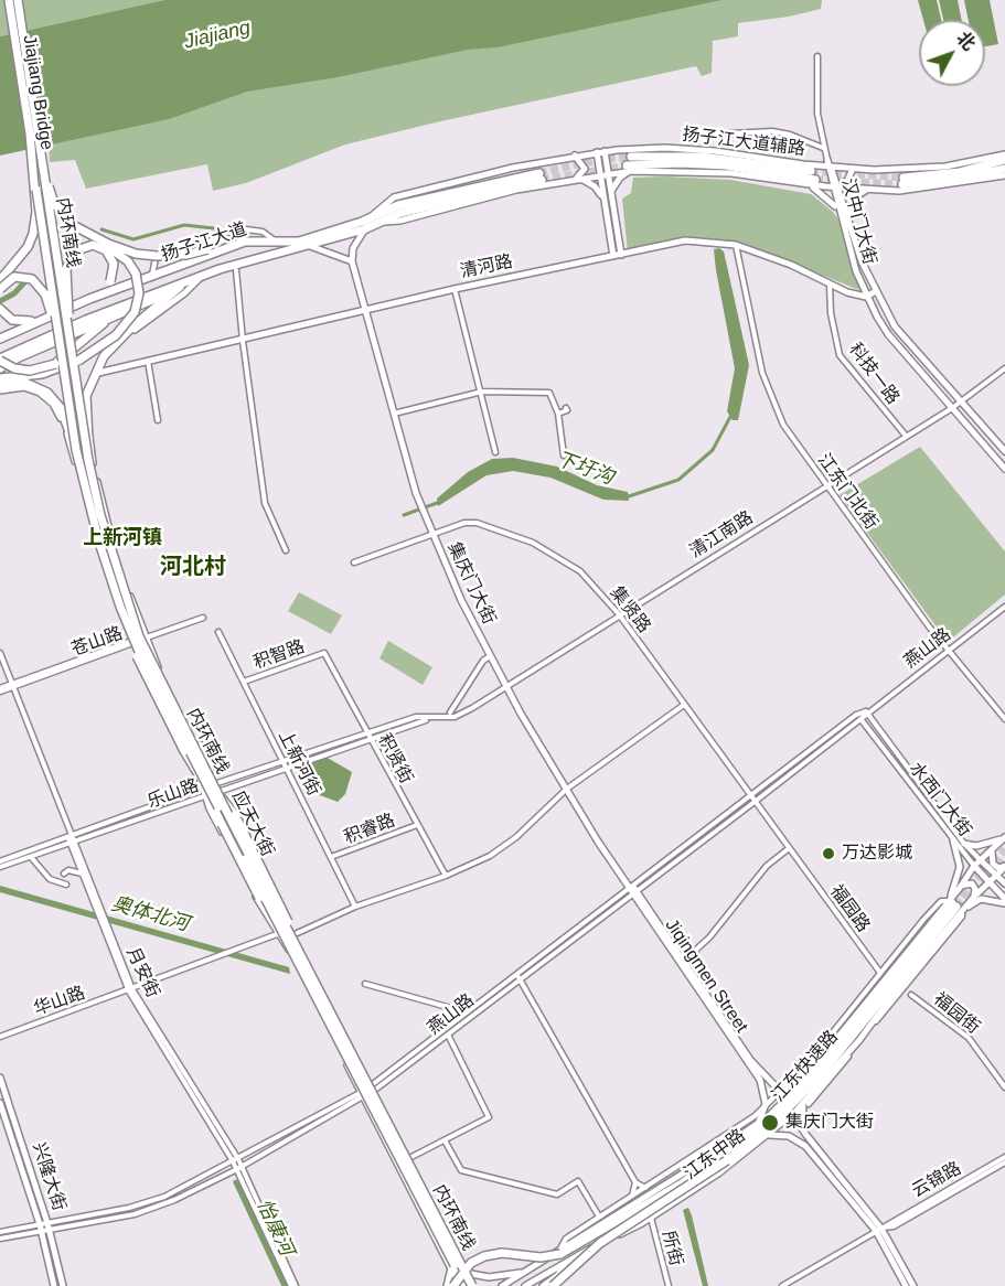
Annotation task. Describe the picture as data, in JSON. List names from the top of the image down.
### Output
{
  "streets": {
    "highway": [
      "Jiajiang Bridge",
      "内环南线",
      "扬子江大道",
      "江东快速路"
    ],
    "main road": [
      "扬子江大道辅路",
      "汉中门大街",
      "清河路",
      "集庆门大街",
      "水西门大街",
      "应天大街",
      "Jiqingmen Street",
      "江东中路",
      "兴隆大街"
    ],
    "street": [
      "科技一路",
      "江东门北街",
      "清江南路",
      "集贤路",
      "苍山路",
      "燕山路",
      "积智路",
      "积贤街",
      "上新河街",
      "乐山路",
      "积睿路",
      "福园路",
      "月安街",
      "华山路",
      "福园街",
      "云锦路",
      "所街"
    ]
  },
  "crossings": [
    ["Jiajiang Bridge", "内环南线"],
    ["扬子江大道辅路", "汉中门大街"],
    ["扬子江大道辅路", "扬子江大道"],
    ["汉中门大街", "清河路"],
    ["汉中门大街", "清江南路"],
    ["内环南线", "应天大街"],
    ["扬子江大道", "应天大街"],
    ["清河路", "科技一路"],
    ["清河路", "江东门北街"],
    ["清河路", "集庆门大街"],
    ["清河路", "应天大街"],
    ["科技一路", "清江南路"],
    ["江东门北街", "清江南路"],
    ["江东门北街", "燕山路"],
    ["清江南路", "集庆门大街"],
    ["清江南路", "集贤路"],
    ["清江南路", "乐山路"],
    ["集庆门大街", "集贤路"],
    ["集庆门大街", "燕山路"],
    ["集庆门大街", "乐山路"],
    ["集庆门大街", "Jiqingmen Street"],
    ["集贤路", "燕山路"],
    ["集贤路", "福园路"],
    ["苍山路", "应天大街"],
    ["燕山路", "水西门大街"],
    ["燕山路", "应天大街"],
    ["燕山路", "福园路"],
    ["燕山路", "月安街"],
    ["燕山路", "Jiqingmen Street"],
    ["燕山路", "兴隆大街"],
    ["积智路", "积贤街"],
    ["积智路", "上新河街"],
    ["积贤街", "乐山路"],
    ["积贤街", "积睿路"],
    ["上新河街", "乐山路"],
    ["上新河街", "积睿路"],
    ["乐山路", "应天大街"],
    ["水西门大街", "江东中路"],
    ["应天大街", "华山路"],
    ["福园路", "江东中路"],
    ["月安街", "华山路"],
    ["江东快速路", "江东中路"],
    ["江东中路", "所街"]
  ],
  "districts": ["上新河镇", "河北村"],
  "water": [
    "Jiajiang",
    "下圩沟",
    "奥体北河",
    "怡康河"
  ],
  "places": ["万达影城", "集庆门大街"],
  "north": "top right"
}
